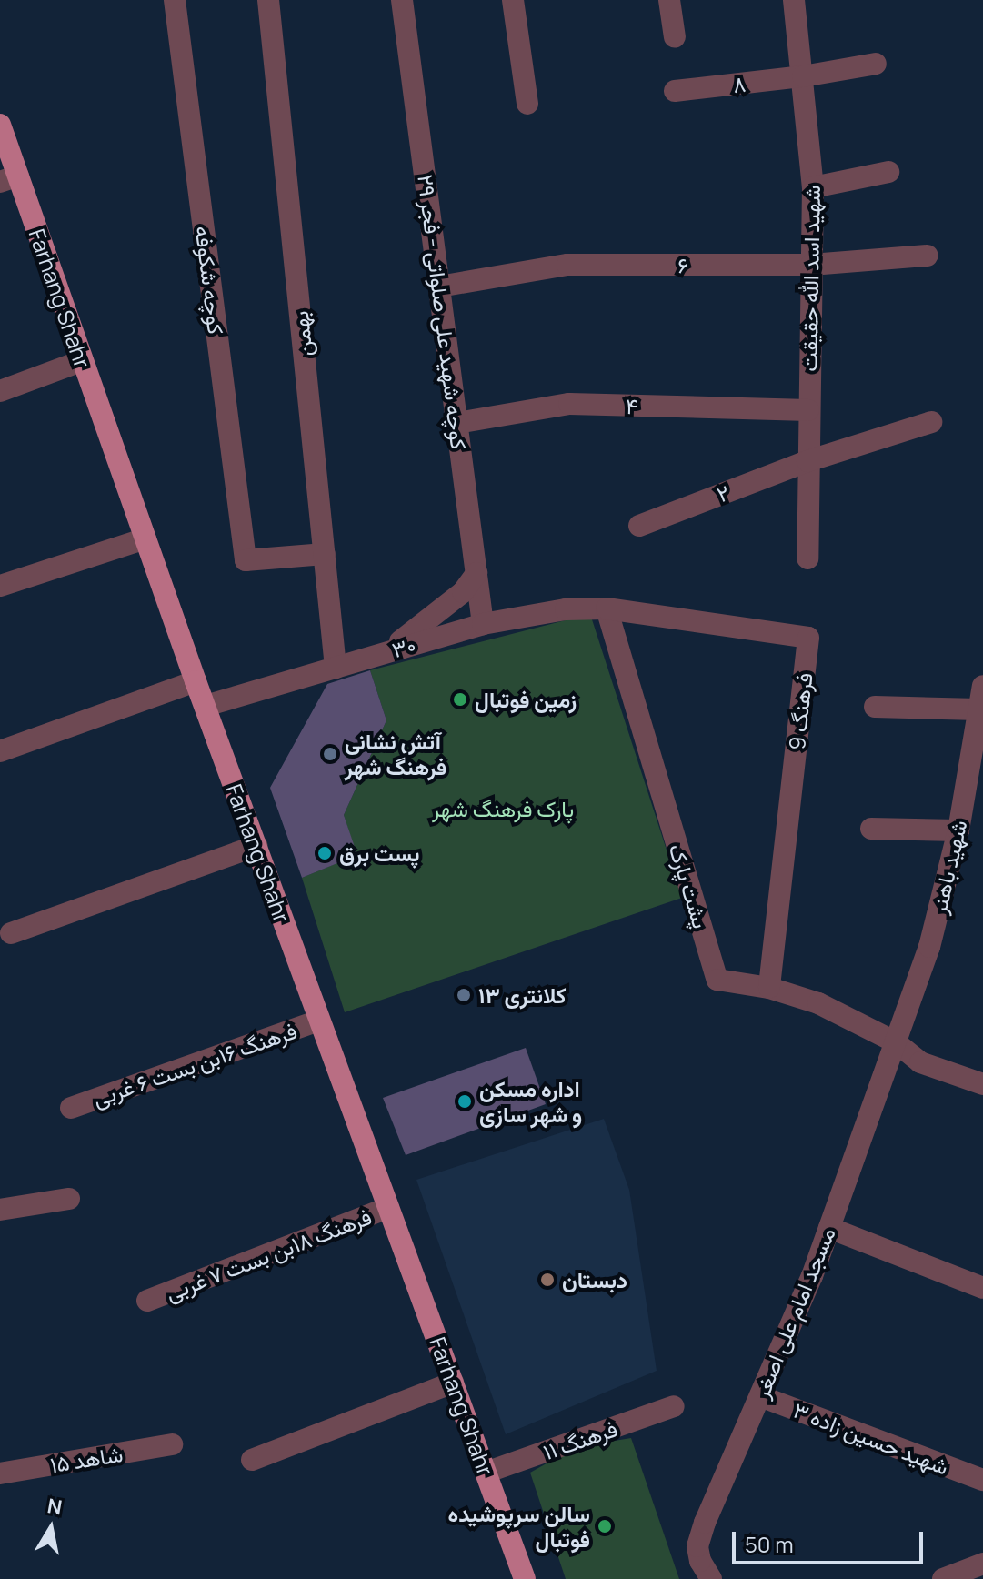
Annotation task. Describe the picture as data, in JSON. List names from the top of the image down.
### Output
{
  "streets": {
    "main road": ["Farhang Shahr"],
    "street": [
      "۸",
      "۶",
      "شهید اسد الله حقیقت",
      "کوچه شکوفه",
      "کوچه شهید علی صلواتی - فجر ۲۹",
      "بهمن",
      "۴",
      "۲",
      "۳۰",
      "فرهنگ 9",
      "شهید باهنر",
      "پشت پارک",
      "فرهنگ ۱۶بن بست ۶ غربی",
      "فرهنگ ۱۸بن بست ۷ غربی",
      "مسجد امام علی اصغر",
      "شهید حسین زاده ۳",
      "فرهنگ ۱۱",
      "شاهد ۱۵"
    ]
  },
  "crossings": [
    ["۸", "شهید اسد الله حقیقت"],
    ["۶", "شهید اسد الله حقیقت"],
    ["۶", "کوچه شهید علی صلواتی - فجر ۲۹"],
    ["شهید اسد الله حقیقت", "۴"],
    ["شهید اسد الله حقیقت", "۲"],
    ["کوچه شکوفه", "بهمن"],
    ["Farhang Shahr", "۳۰"],
    ["Farhang Shahr", "فرهنگ ۱۶بن بست ۶ غربی"],
    ["Farhang Shahr", "فرهنگ ۱۸بن بست ۷ غربی"],
    ["Farhang Shahr", "فرهنگ ۱۱"],
    ["کوچه شهید علی صلواتی - فجر ۲۹", "۴"],
    ["کوچه شهید علی صلواتی - فجر ۲۹", "۳۰"],
    ["بهمن", "۳۰"],
    ["۳۰", "فرهنگ 9"],
    ["۳۰", "پشت پارک"],
    ["فرهنگ 9", "پشت پارک"],
    ["شهید باهنر", "پشت پارک"],
    ["شهید باهنر", "مسجد امام علی اصغر"],
    ["پشت پارک", "مسجد امام علی اصغر"],
    ["مسجد امام علی اصغر", "شهید حسین زاده ۳"]
  ],
  "parks": ["پارک فرهنگ شهر"],
  "places": [
    "زمین فوتبال",
    "آتش نشانی فرهنگ شهر",
    "پست برق",
    "کلانتری ۱۳",
    "اداره مسکن و شهر سازی",
    "دبستان",
    "سالن سرپوشیده فوتبال"
  ],
  "scale_bar": "50 m",
  "north": "top"
}
